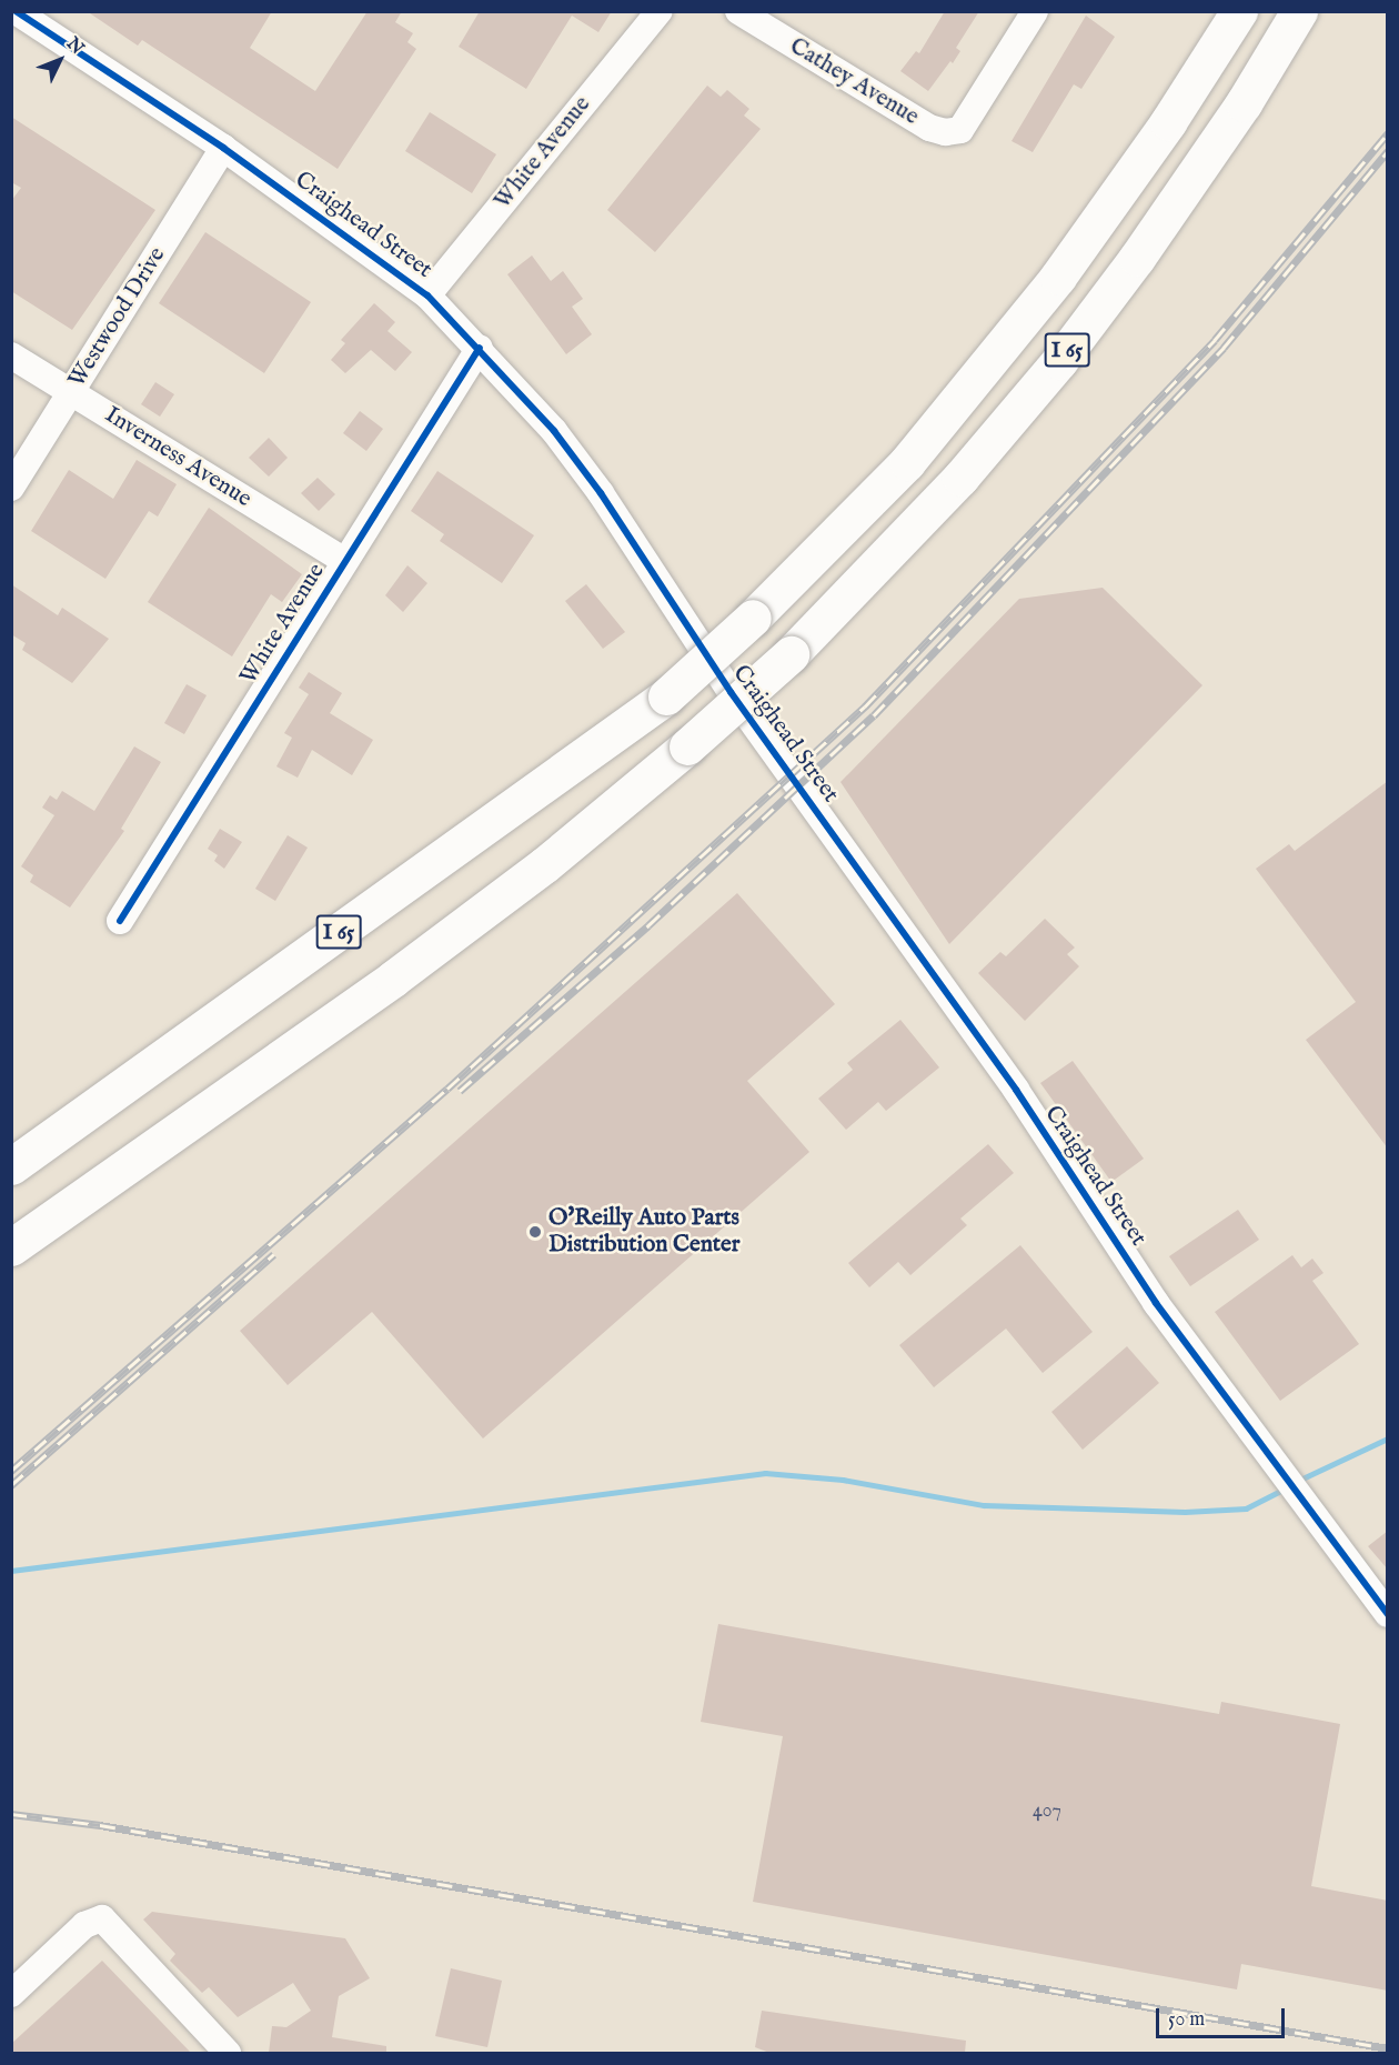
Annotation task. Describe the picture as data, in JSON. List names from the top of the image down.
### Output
{
  "streets": {
    "highway": ["I 65"],
    "street": [
      "Cathey Avenue",
      "White Avenue",
      "Craighead Street",
      "Westwood Drive",
      "Inverness Avenue"
    ]
  },
  "crossings": [
    ["White Avenue", "Craighead Street"],
    ["White Avenue", "Inverness Avenue"],
    ["Craighead Street", "Westwood Drive"],
    ["Westwood Drive", "Inverness Avenue"]
  ],
  "places": ["O'Reilly Auto Parts Distribution Center"],
  "house_numbers": ["407"],
  "scale_bar": "50 m",
  "north": "top right"
}
